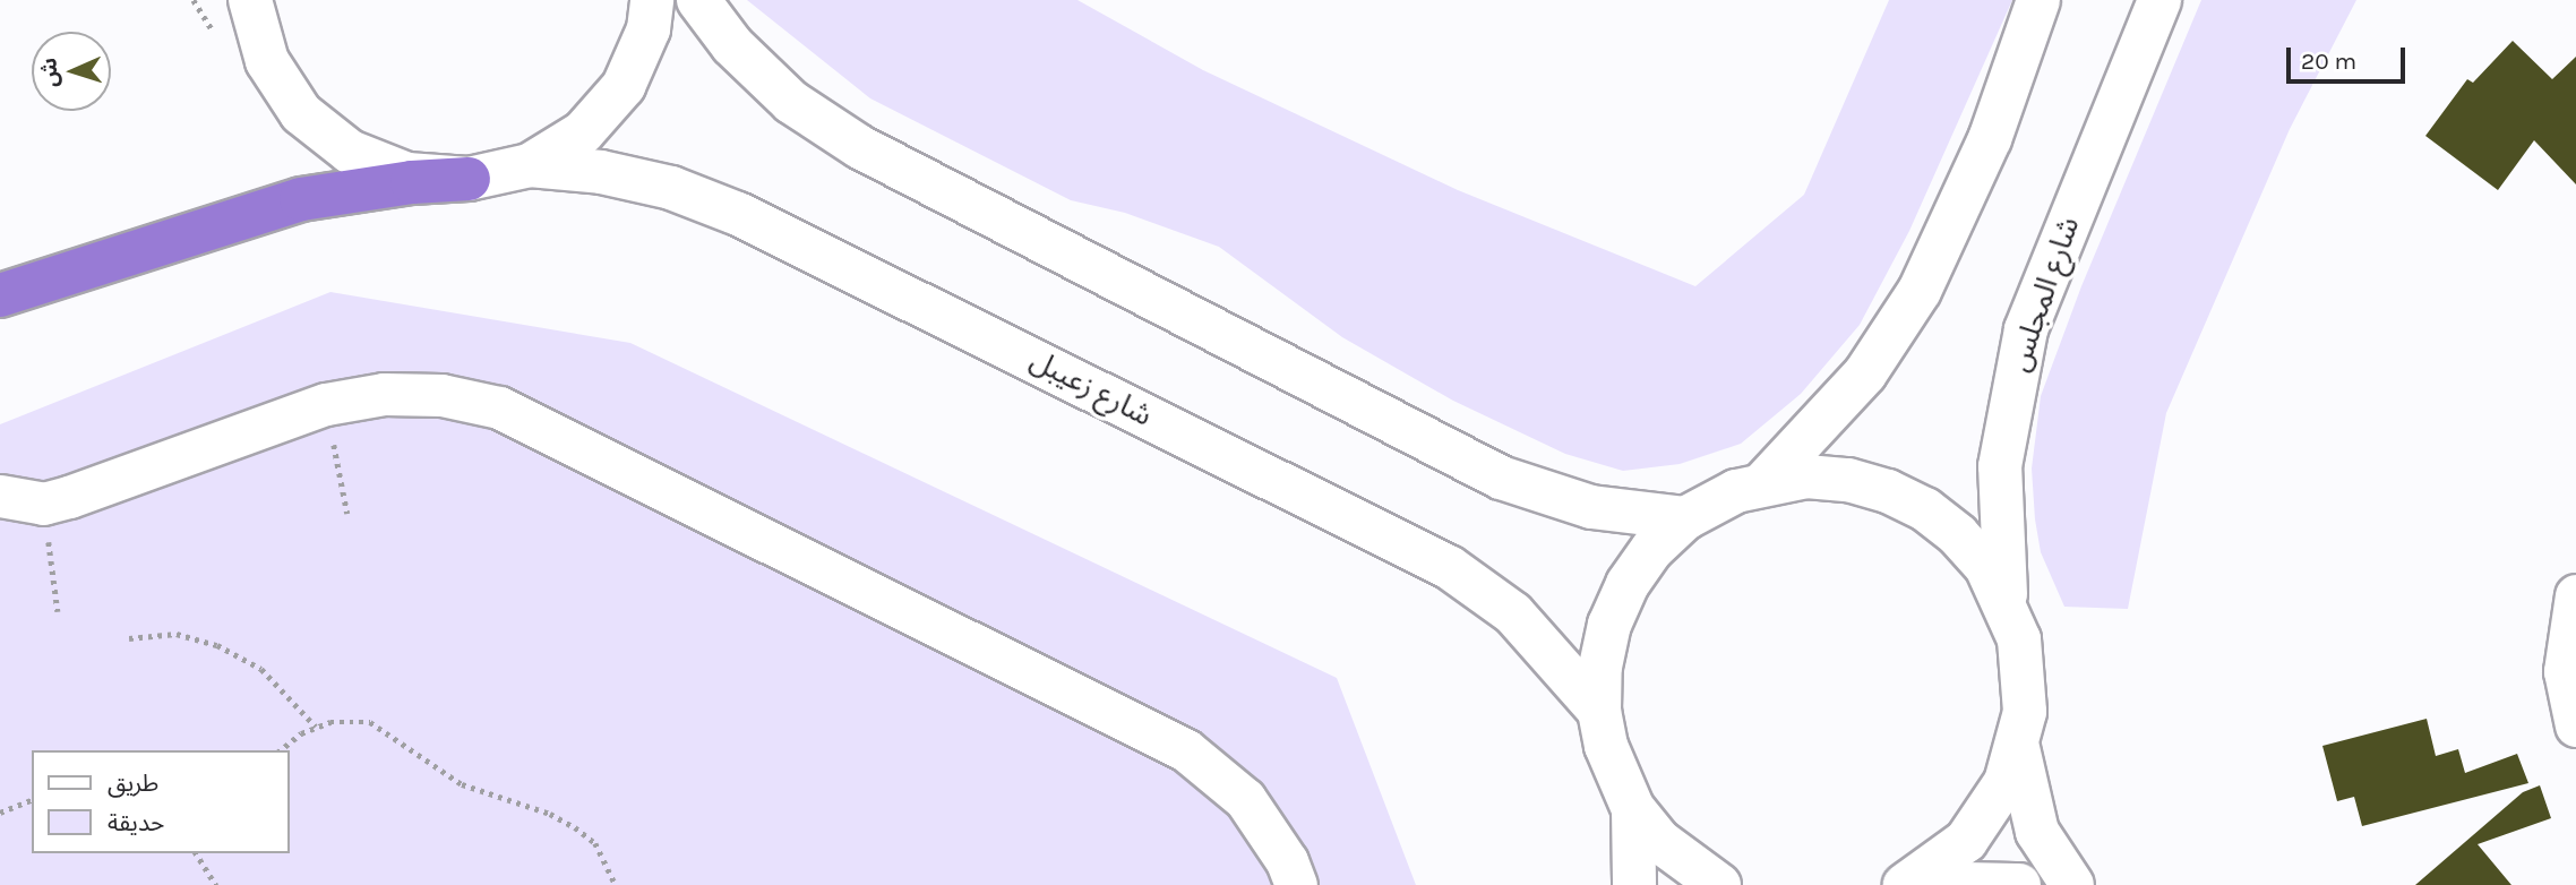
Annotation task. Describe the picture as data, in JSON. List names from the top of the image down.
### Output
{
  "streets": {
    "main road": ["شارع المجلس", "شارع زعيبل"]
  },
  "legend": ["طريق", "حديقة"],
  "scale_bar": "20 m",
  "north": "left"
}
